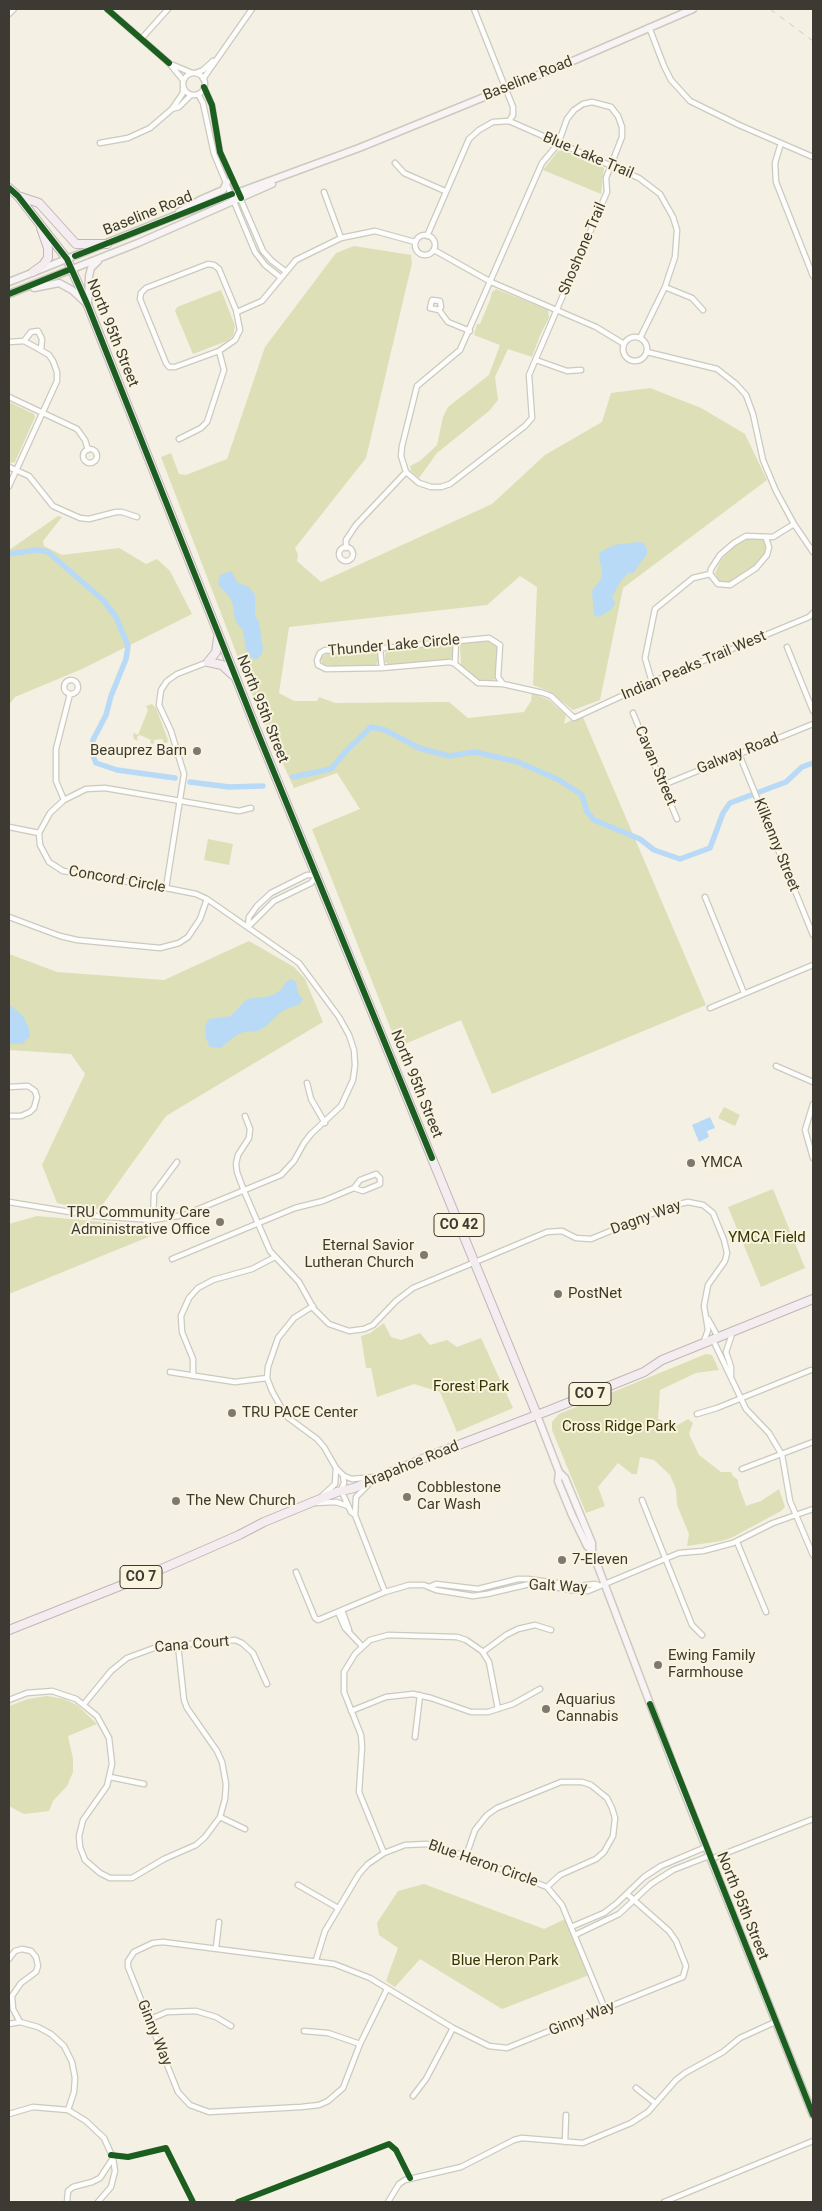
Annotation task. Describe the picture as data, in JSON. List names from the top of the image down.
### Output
{
  "streets": {
    "main road": [
      "Baseline Road",
      "North 95th Street",
      "CO 42",
      "CO 7",
      "Arapahoe Road"
    ],
    "street": [
      "Blue Lake Trail",
      "Shoshone Trail",
      "Thunder Lake Circle",
      "Indian Peaks Trail West",
      "Galway Road",
      "Cavan Street",
      "Kilkenny Street",
      "Concord Circle",
      "Dagny Way",
      "Galt Way",
      "Cana Court",
      "Blue Heron Circle",
      "Ginny Way"
    ]
  },
  "crossings": [
    ["Baseline Road", "North 95th Street"],
    ["Baseline Road", "CO 42"],
    ["Blue Lake Trail", "Shoshone Trail"],
    ["North 95th Street", "Dagny Way"],
    ["North 95th Street", "CO 42"],
    ["North 95th Street", "Arapahoe Road"],
    ["North 95th Street", "Galt Way"],
    ["Galway Road", "Cavan Street"],
    ["Galway Road", "Kilkenny Street"],
    ["Dagny Way", "Arapahoe Road"],
    ["Blue Heron Circle", "Ginny Way"]
  ],
  "parks": [
    "YMCA Field",
    "Forest Park",
    "Cross Ridge Park",
    "Blue Heron Park"
  ],
  "places": [
    "Beauprez Barn",
    "YMCA",
    "TRU Community Care Administrative Office",
    "Eternal Savior Lutheran Church",
    "PostNet",
    "TRU PACE Center",
    "Cobblestone Car Wash",
    "The New Church",
    "7-Eleven",
    "Ewing Family Farmhouse",
    "Aquarius Cannabis"
  ]
}
